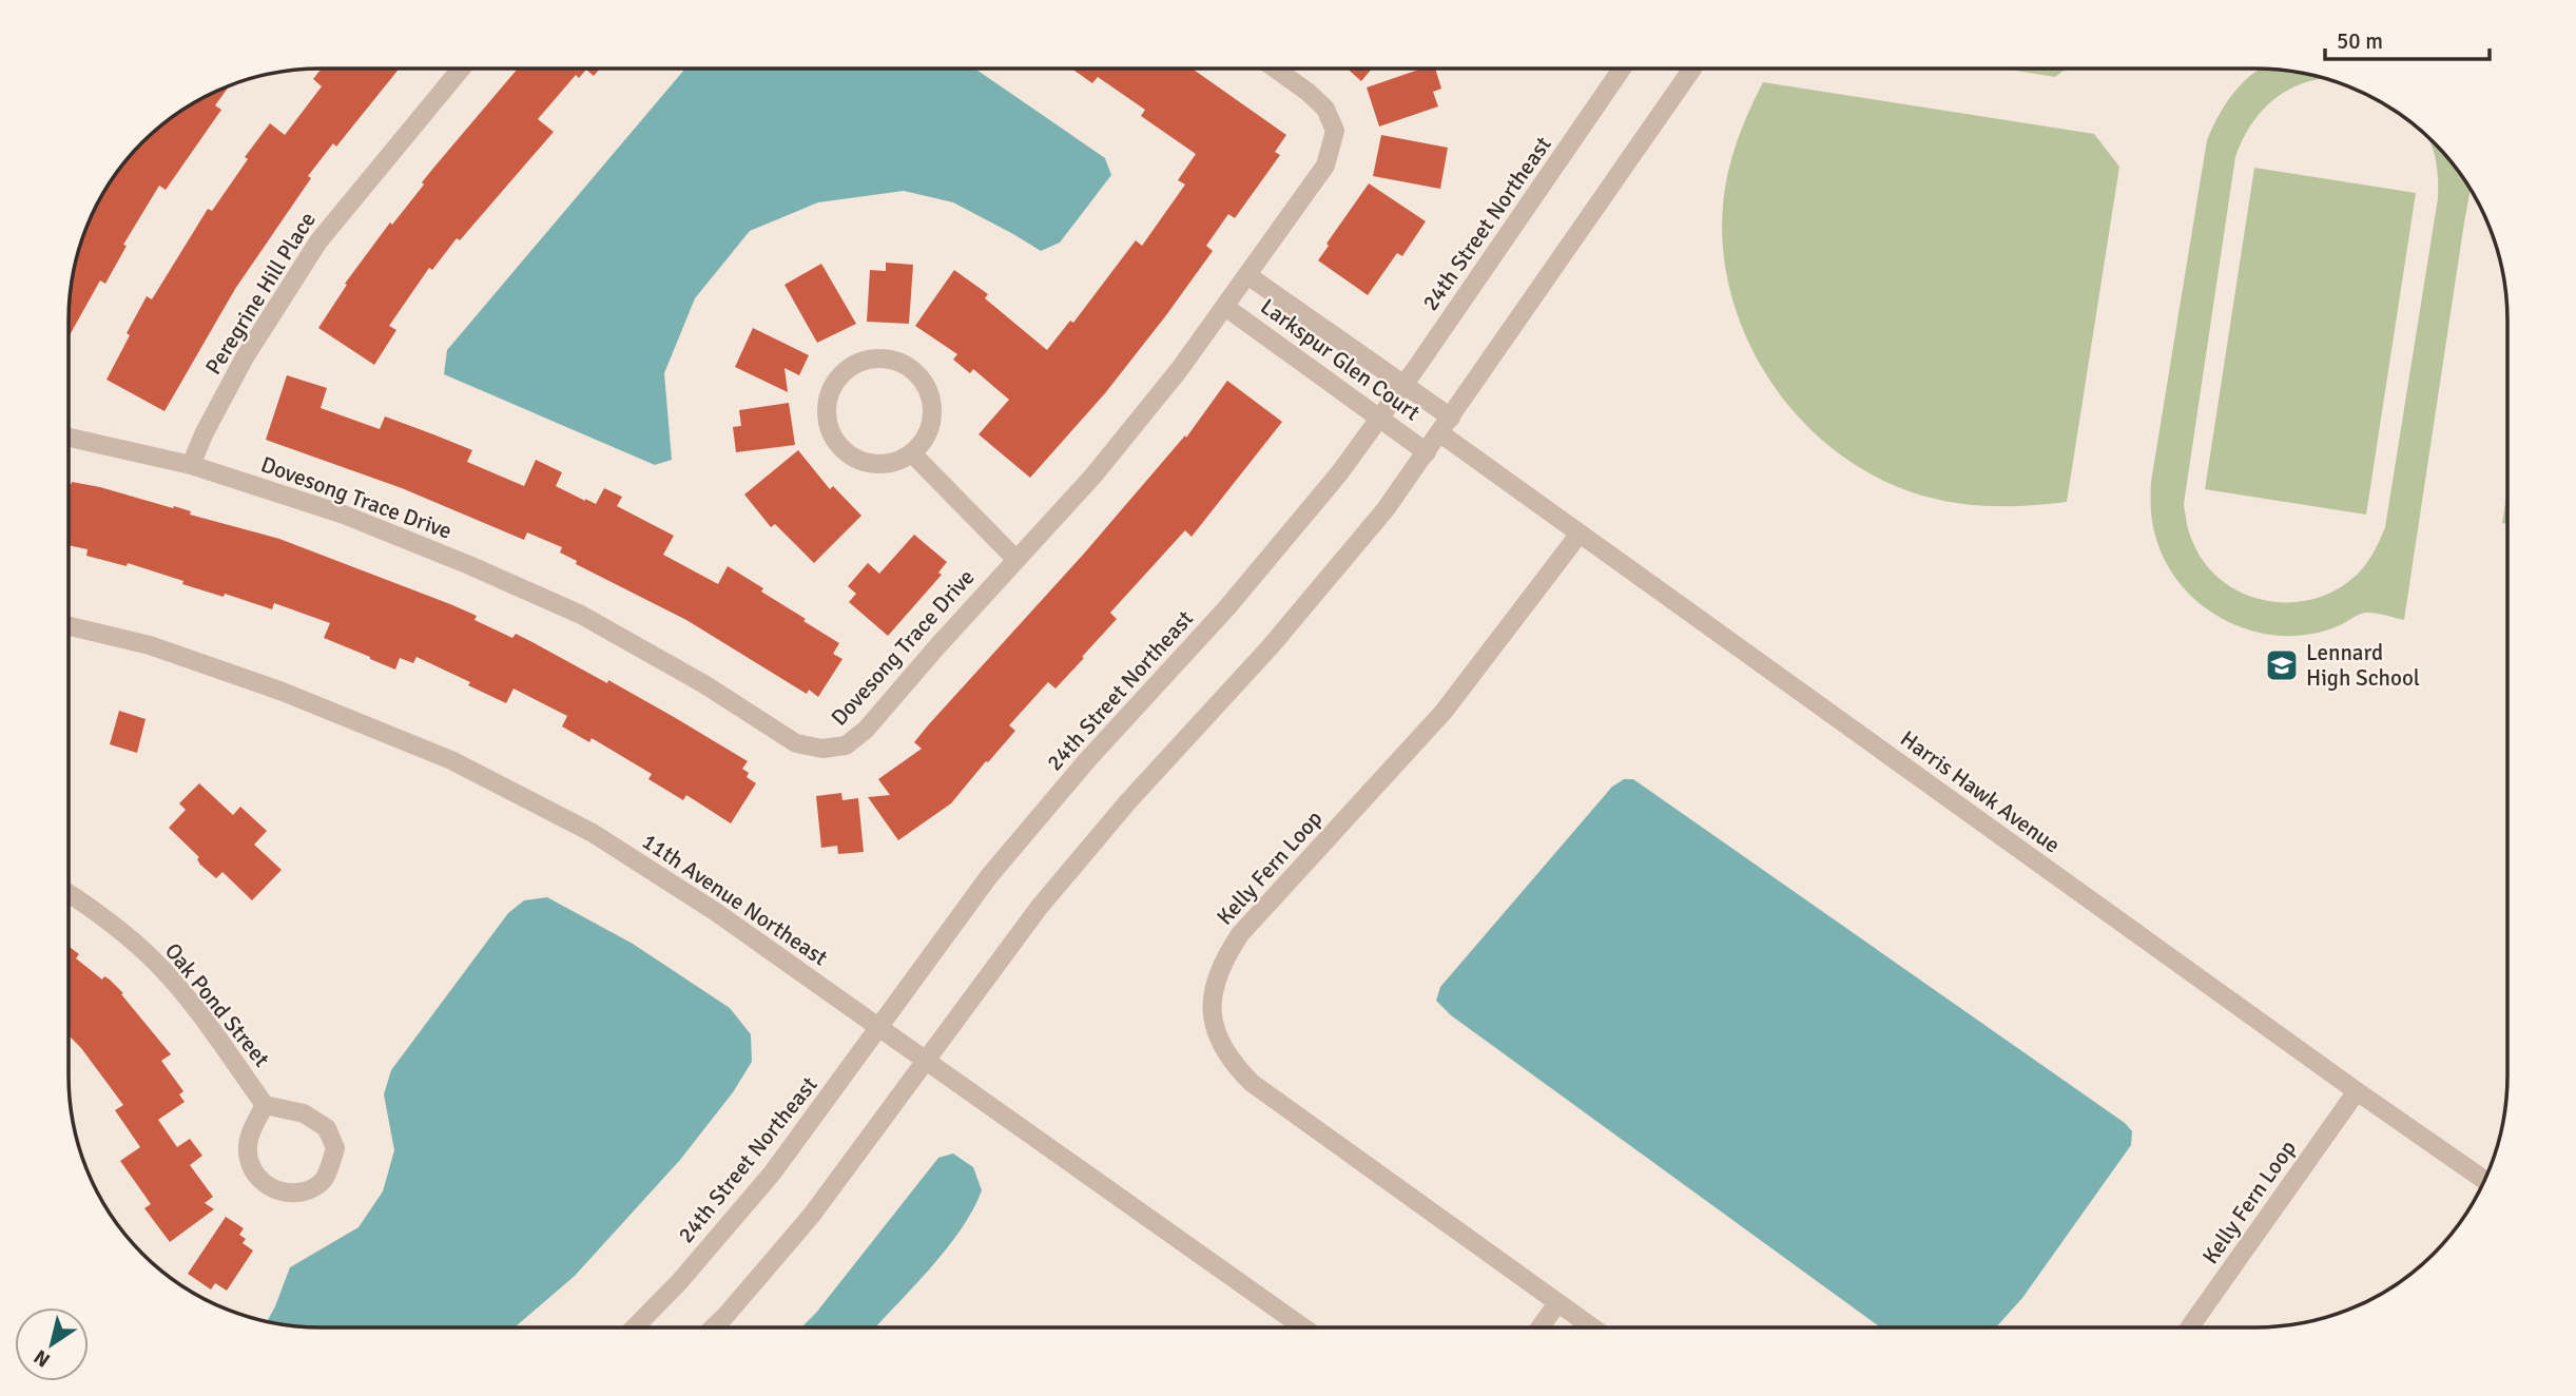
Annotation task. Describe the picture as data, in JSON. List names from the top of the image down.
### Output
{
  "streets": {
    "street": [
      "24th Street Northeast",
      "Peregrine Hill Place",
      "Larkspur Glen Court",
      "Dovesong Trace Drive",
      "Harris Hawk Avenue",
      "Kelly Fern Loop",
      "11th Avenue Northeast",
      "Oak Pond Street"
    ]
  },
  "crossings": [
    ["24th Street Northeast", "Larkspur Glen Court"],
    ["24th Street Northeast", "11th Avenue Northeast"],
    ["Peregrine Hill Place", "Dovesong Trace Drive"],
    ["Larkspur Glen Court", "Dovesong Trace Drive"],
    ["Larkspur Glen Court", "Harris Hawk Avenue"],
    ["Harris Hawk Avenue", "Kelly Fern Loop"]
  ],
  "places": {
    "school or university": ["Lennard High School"]
  },
  "scale_bar": "50 m",
  "north": "bottom left"
}
